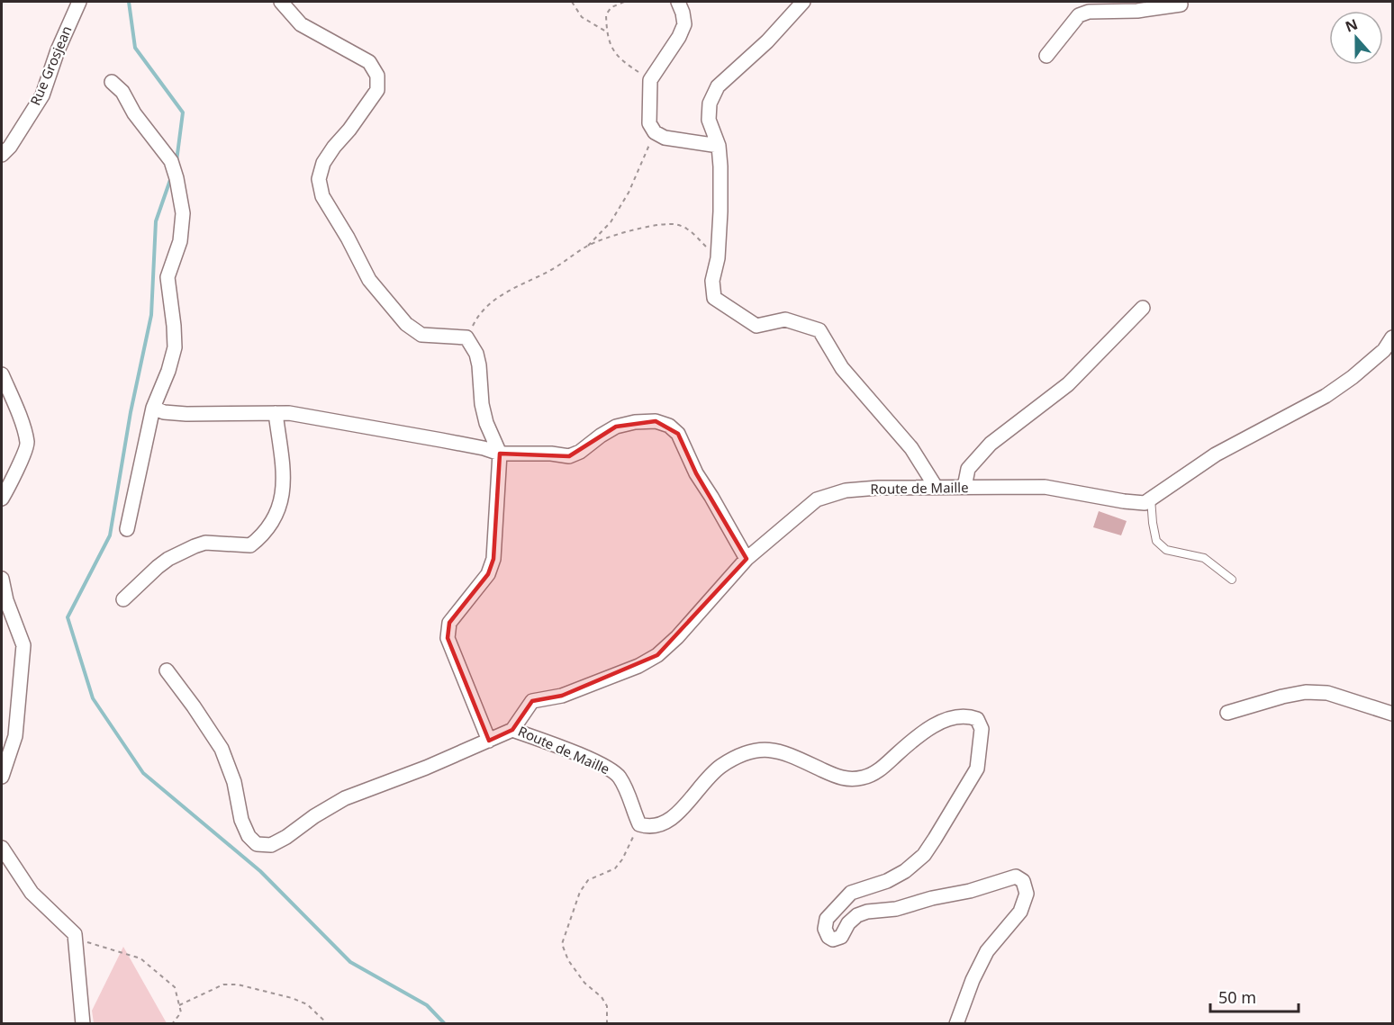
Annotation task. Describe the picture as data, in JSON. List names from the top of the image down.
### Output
{
  "streets": {
    "street": ["Rue Grosjean", "Route de Maille"]
  },
  "scale_bar": "50 m",
  "north": "top"
}
